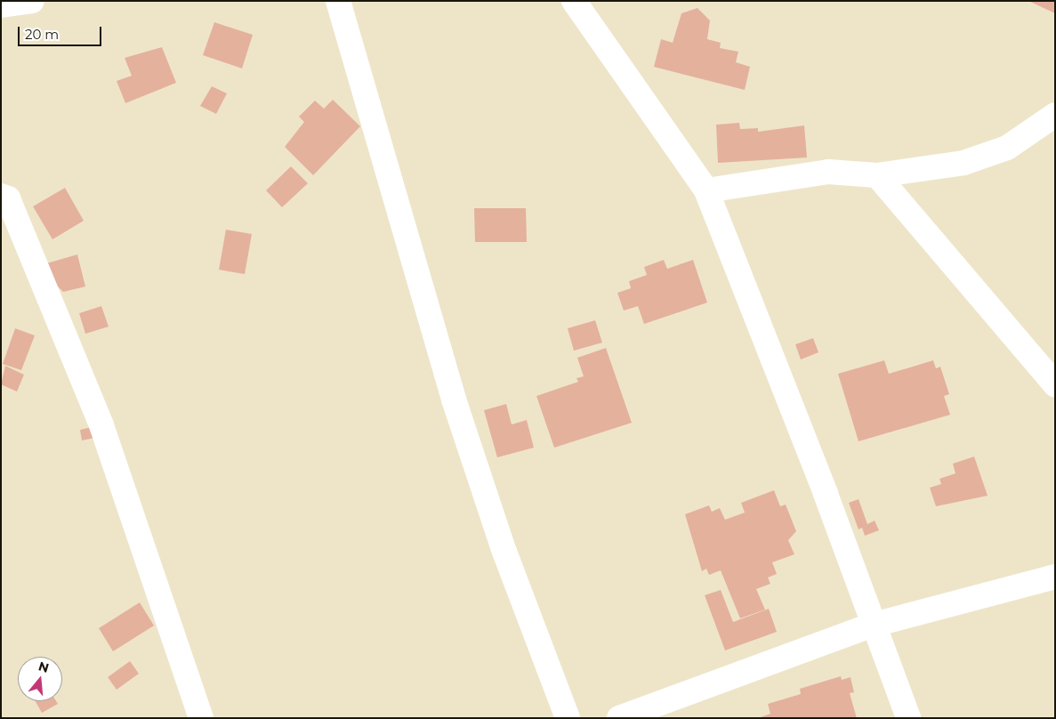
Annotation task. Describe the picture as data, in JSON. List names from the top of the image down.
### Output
{
  "scale_bar": "20 m",
  "north": "top"
}
